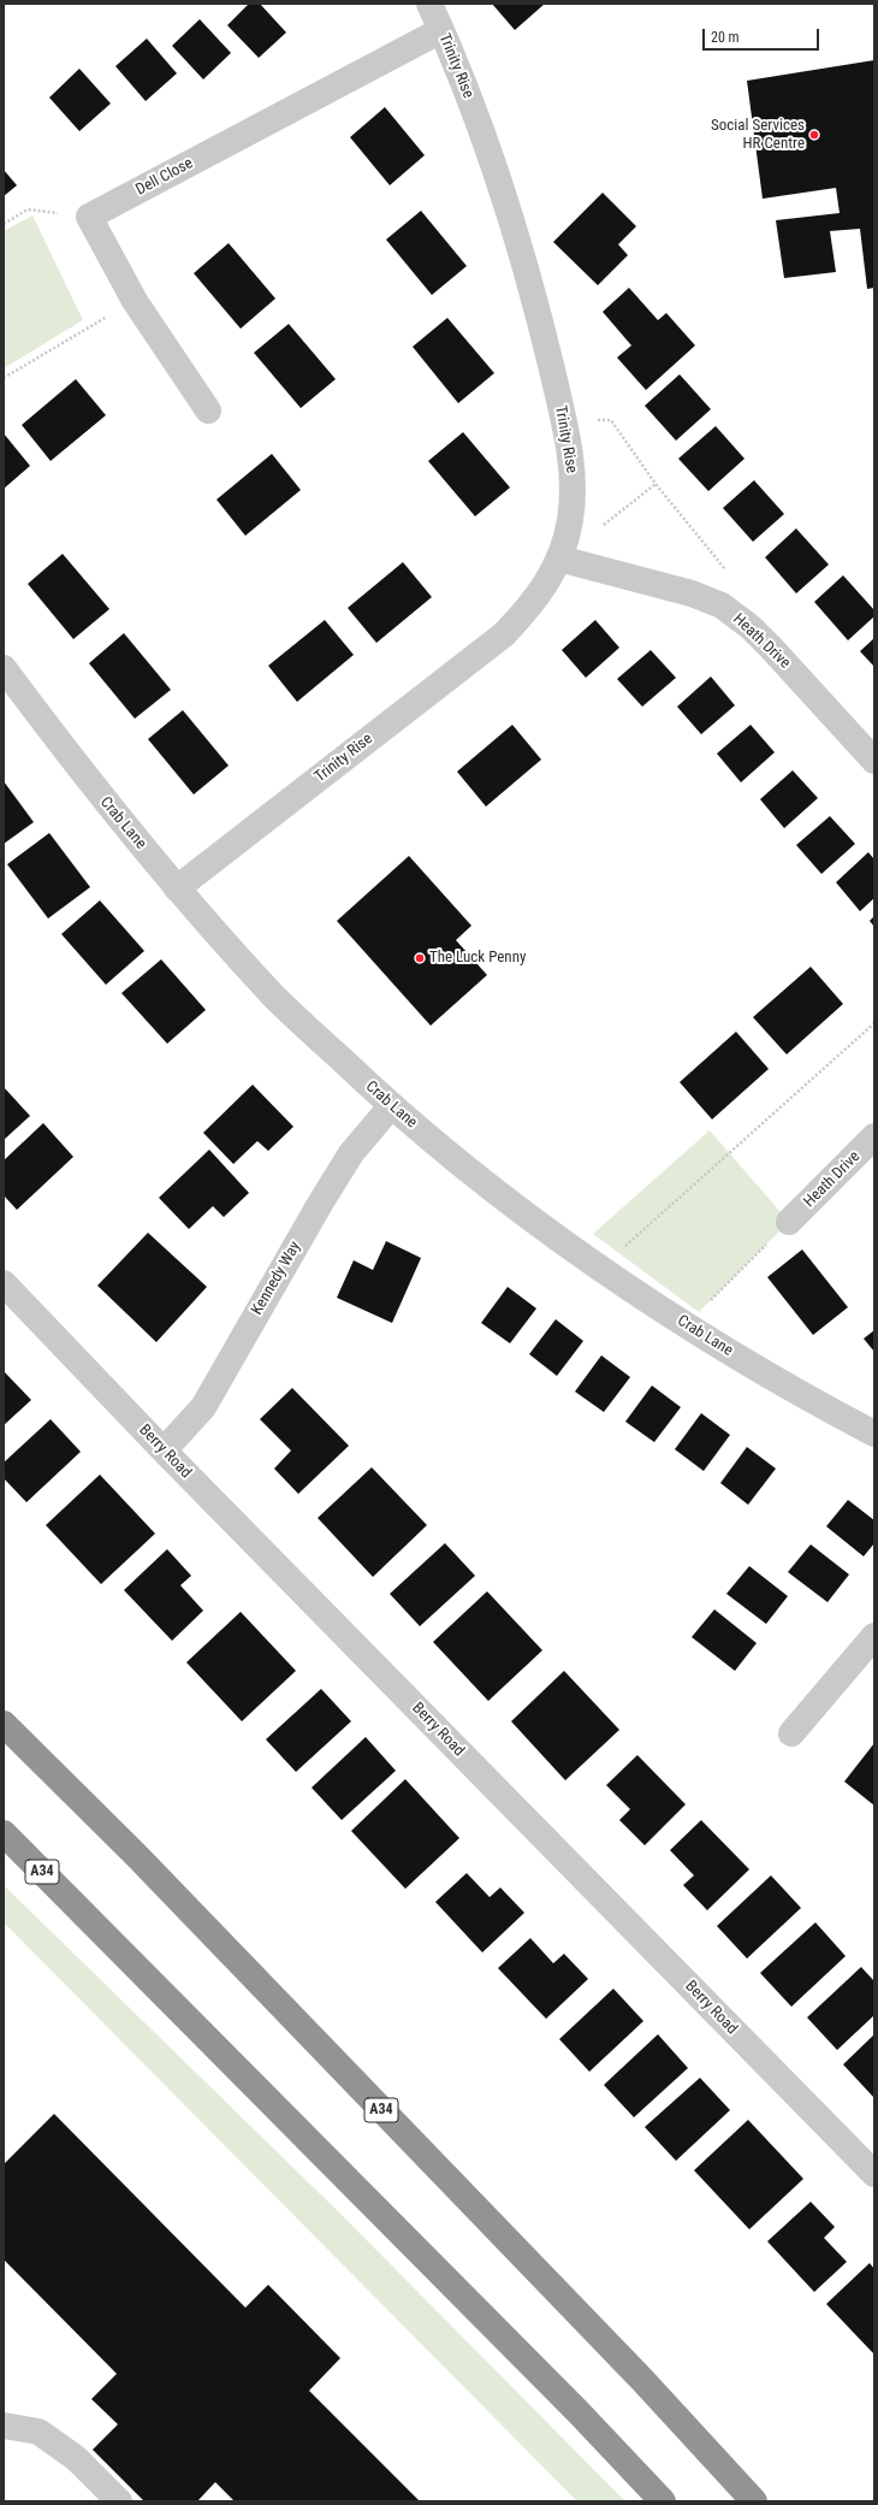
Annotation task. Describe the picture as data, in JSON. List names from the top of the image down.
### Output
{
  "streets": {
    "highway": ["A34"],
    "street": [
      "Trinity Rise",
      "Dell Close",
      "Heath Drive",
      "Crab Lane",
      "Kennedy Way",
      "Berry Road"
    ]
  },
  "crossings": [
    ["Trinity Rise", "Dell Close"],
    ["Trinity Rise", "Heath Drive"],
    ["Trinity Rise", "Crab Lane"],
    ["Crab Lane", "Kennedy Way"],
    ["Kennedy Way", "Berry Road"]
  ],
  "places": ["Social Services HR Centre", "The Luck Penny"],
  "scale_bar": "20 m"
}
